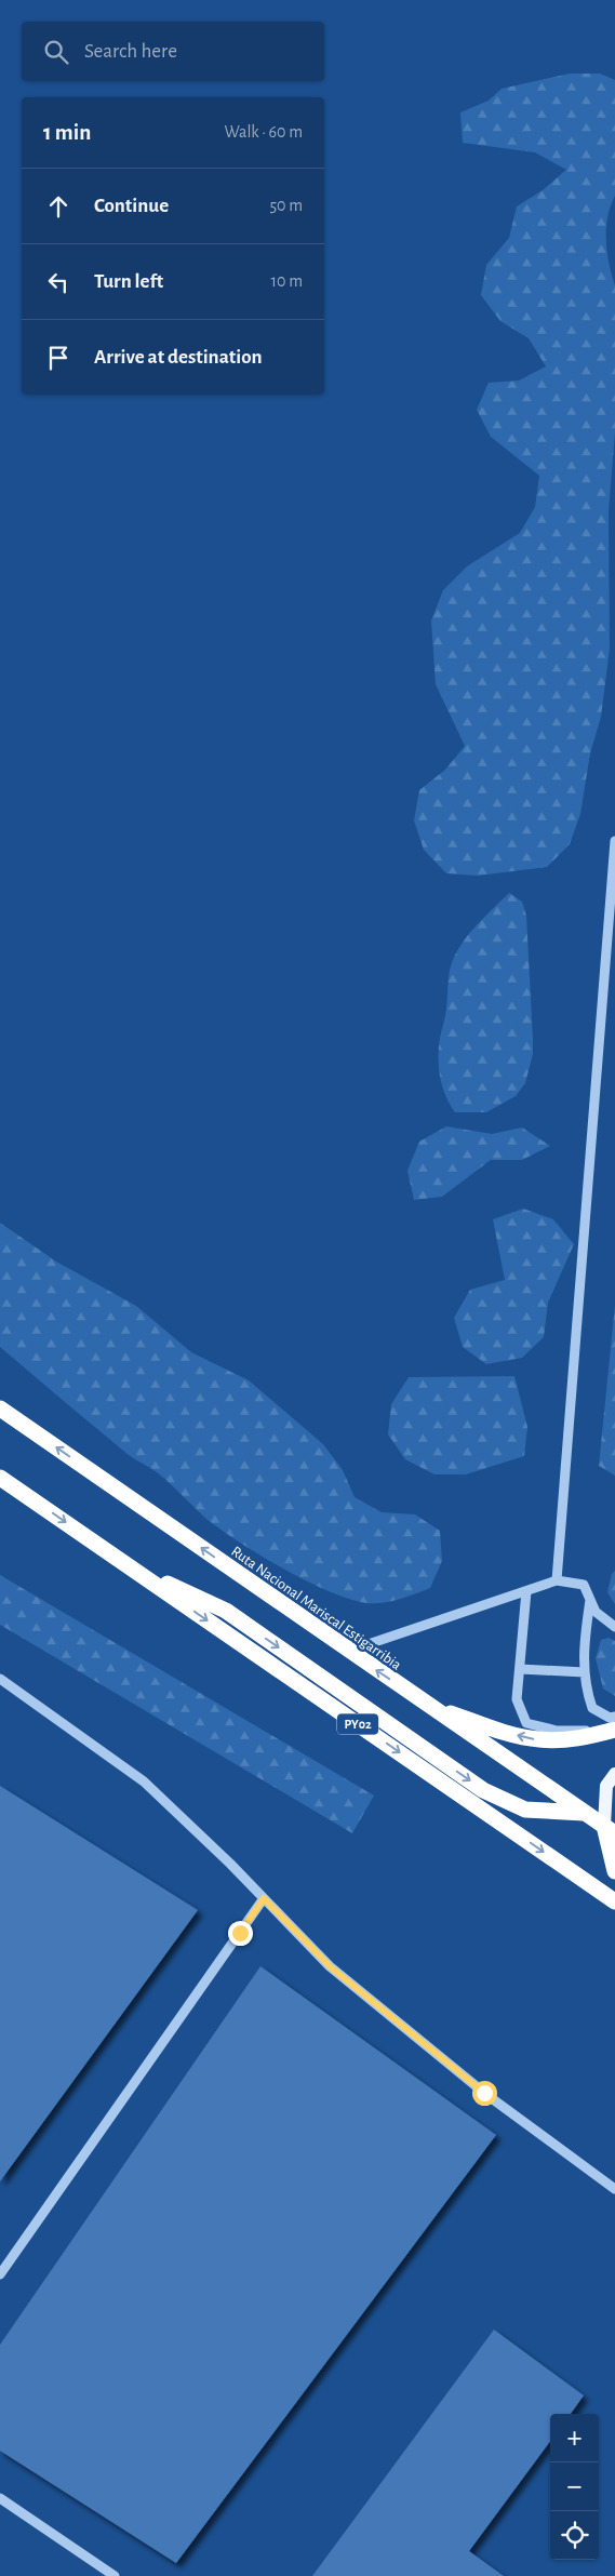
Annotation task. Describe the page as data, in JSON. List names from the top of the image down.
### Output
{
  "streets": {
    "highway": ["Ruta Nacional Mariscal Estigarribia", "PY02"]
  },
  "page": {
    "search": "Search here",
    "heading": ["1 min", "Walk · 60 m"],
    "list": [
      ["Continue", "50 m"],
      ["Turn left", "10 m"],
      "Arrive at destination"
    ],
    "map_buttons": ["+", "−"]
  }
}
